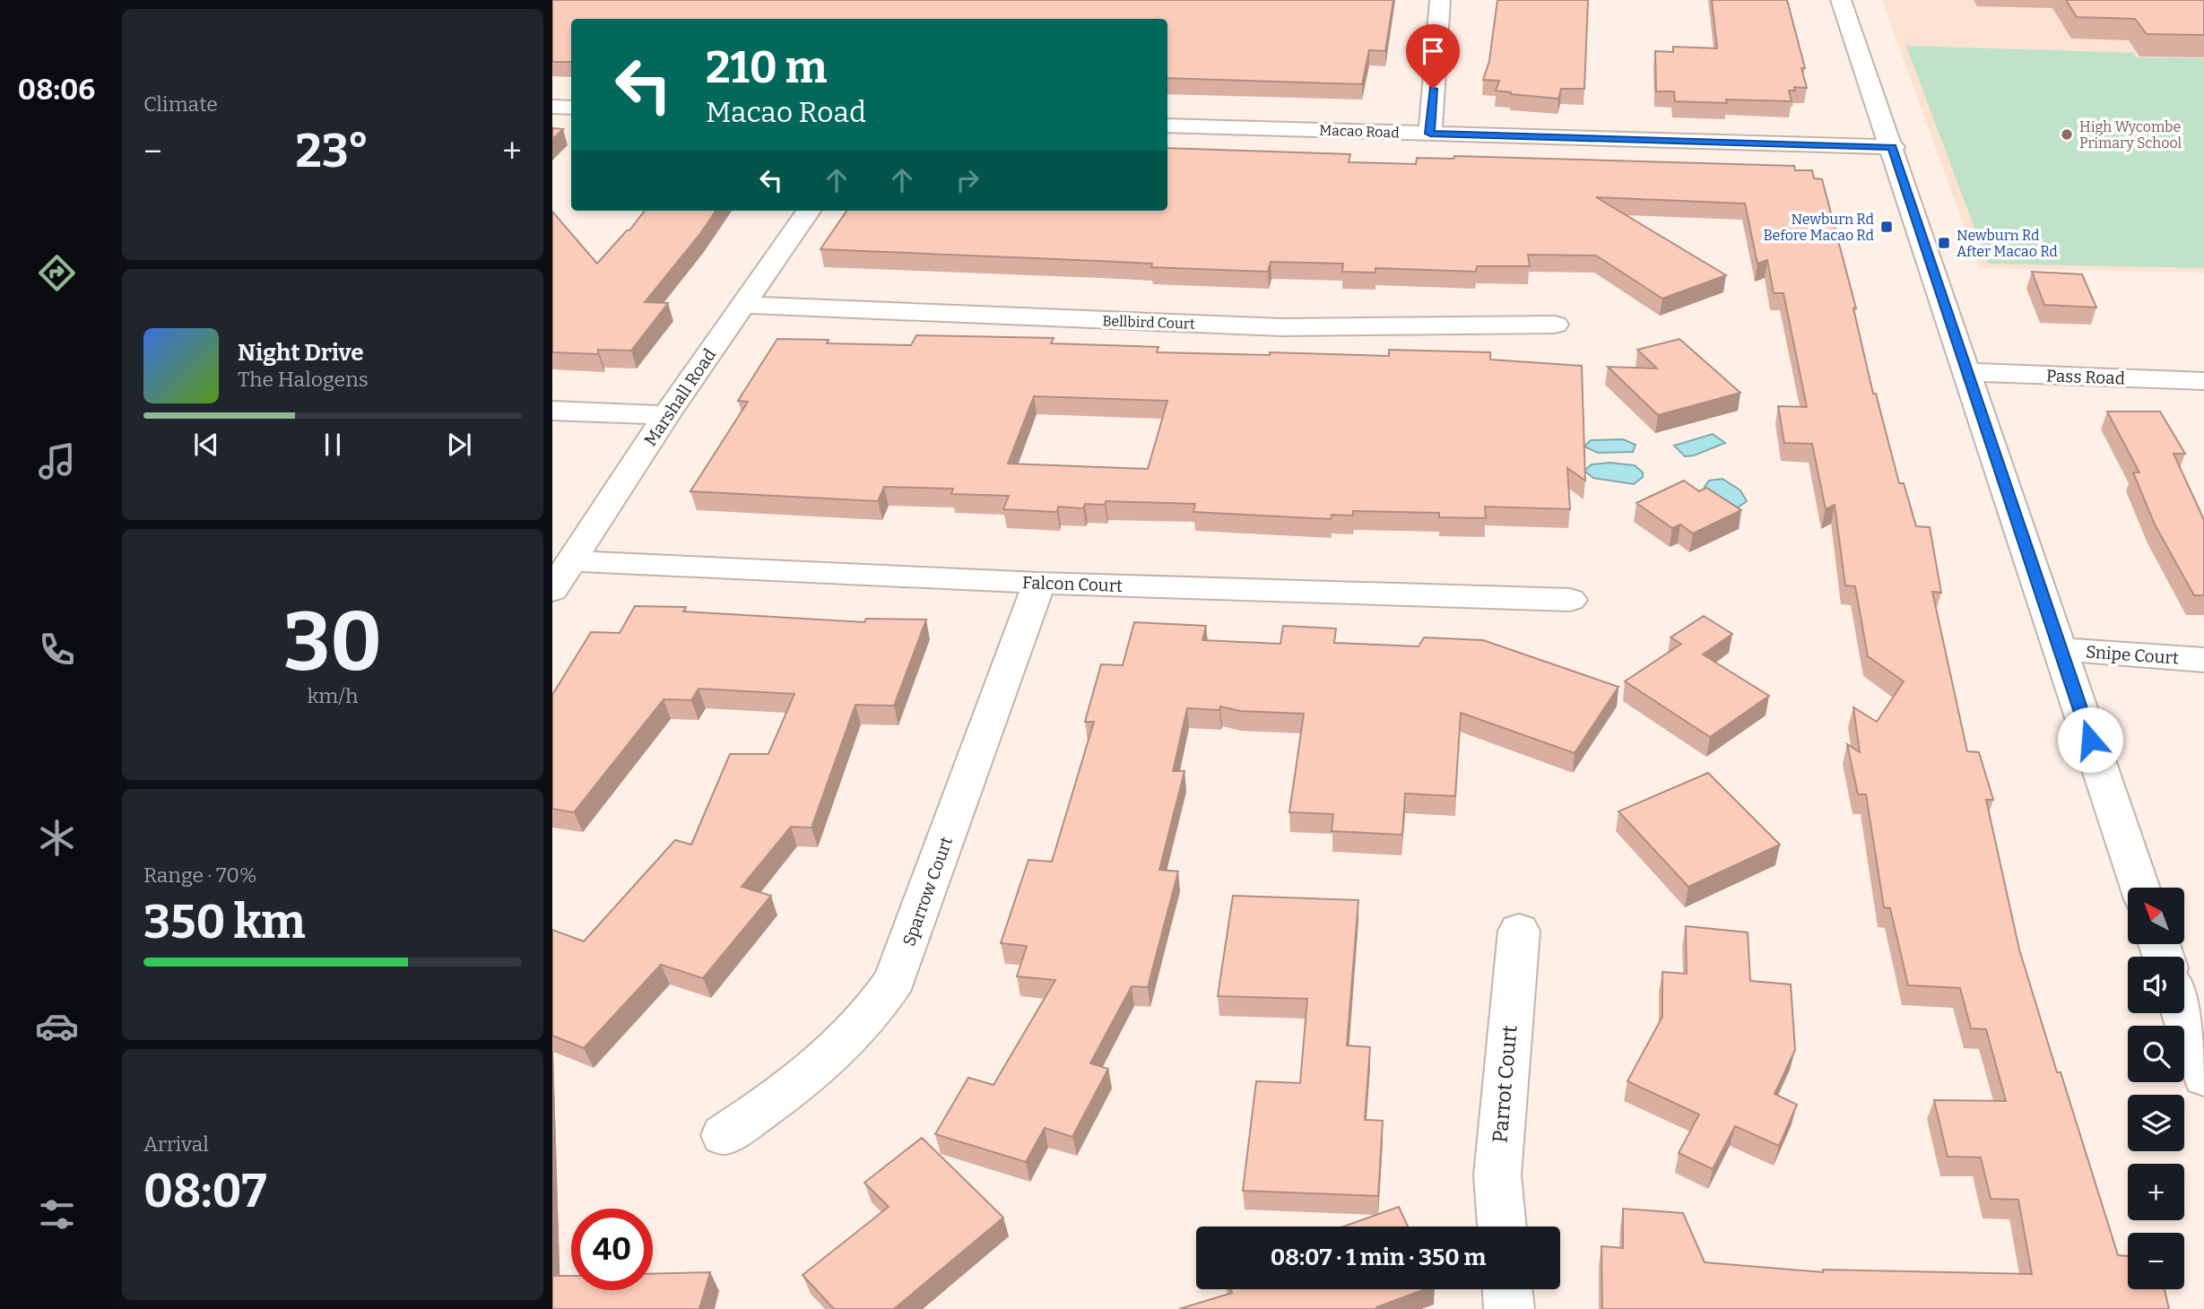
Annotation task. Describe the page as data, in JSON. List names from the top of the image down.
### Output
{
  "streets": {
    "street": [
      "Macao Road",
      "Bellbird Court",
      "Pass Road",
      "Marshall Road",
      "Falcon Court",
      "Snipe Court",
      "Sparrow Court",
      "Parrot Court"
    ]
  },
  "crossings": [
    ["Bellbird Court", "Marshall Road"],
    ["Marshall Road", "Falcon Court"],
    ["Falcon Court", "Sparrow Court"]
  ],
  "places": {
    "other": ["High Wycombe Primary School"],
    "transit": ["Newburn Rd Before Macao Rd", "Newburn Rd After Macao Rd"]
  },
  "north": "top left",
  "page": {
    "tabs": "08:06",
    "tile": [
      "Climate",
      ["30", "km/h"],
      ["Range · 70%", "350 km"],
      ["Arrival", "08:07"]
    ],
    "turn": ["210 m", "Macao Road"],
    "heat": ["−", "23°", "+"],
    "song": ["Night Drive", "The Halogens"],
    "map_buttons": ["+", "−"],
    "limit": "40",
    "trip": "08:07 · 1 min · 350 m"
  }
}
